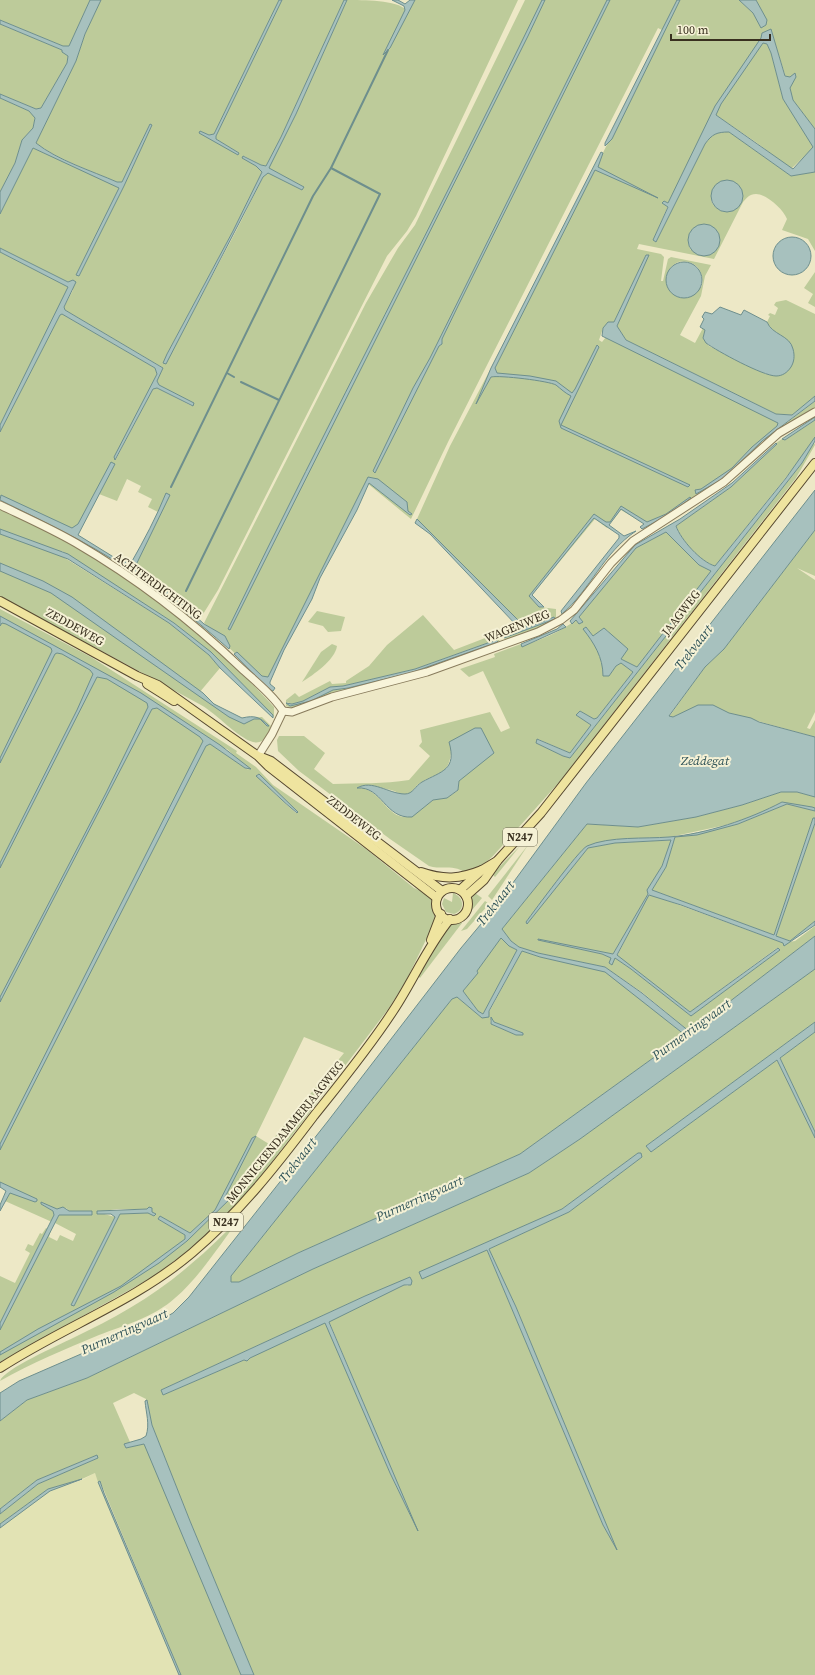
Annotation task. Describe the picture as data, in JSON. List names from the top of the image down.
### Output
{
  "streets": {
    "main road": [
      "JAAGWEG",
      "ZEDDEWEG",
      "N247",
      "MONNICKENDAMMERJAAGWEG"
    ],
    "street": ["ACHTERDICHTING", "WAGENWEG"]
  },
  "crossings": [
    ["ACHTERDICHTING", "WAGENWEG"],
    ["JAAGWEG", "N247"],
    ["ZEDDEWEG", "N247"],
    ["ZEDDEWEG", "MONNICKENDAMMERJAAGWEG"],
    ["N247", "MONNICKENDAMMERJAAGWEG"]
  ],
  "water": ["Trekvaart", "Zeddegat", "Purmerringvaart"],
  "scale_bar": "100 m"
}
